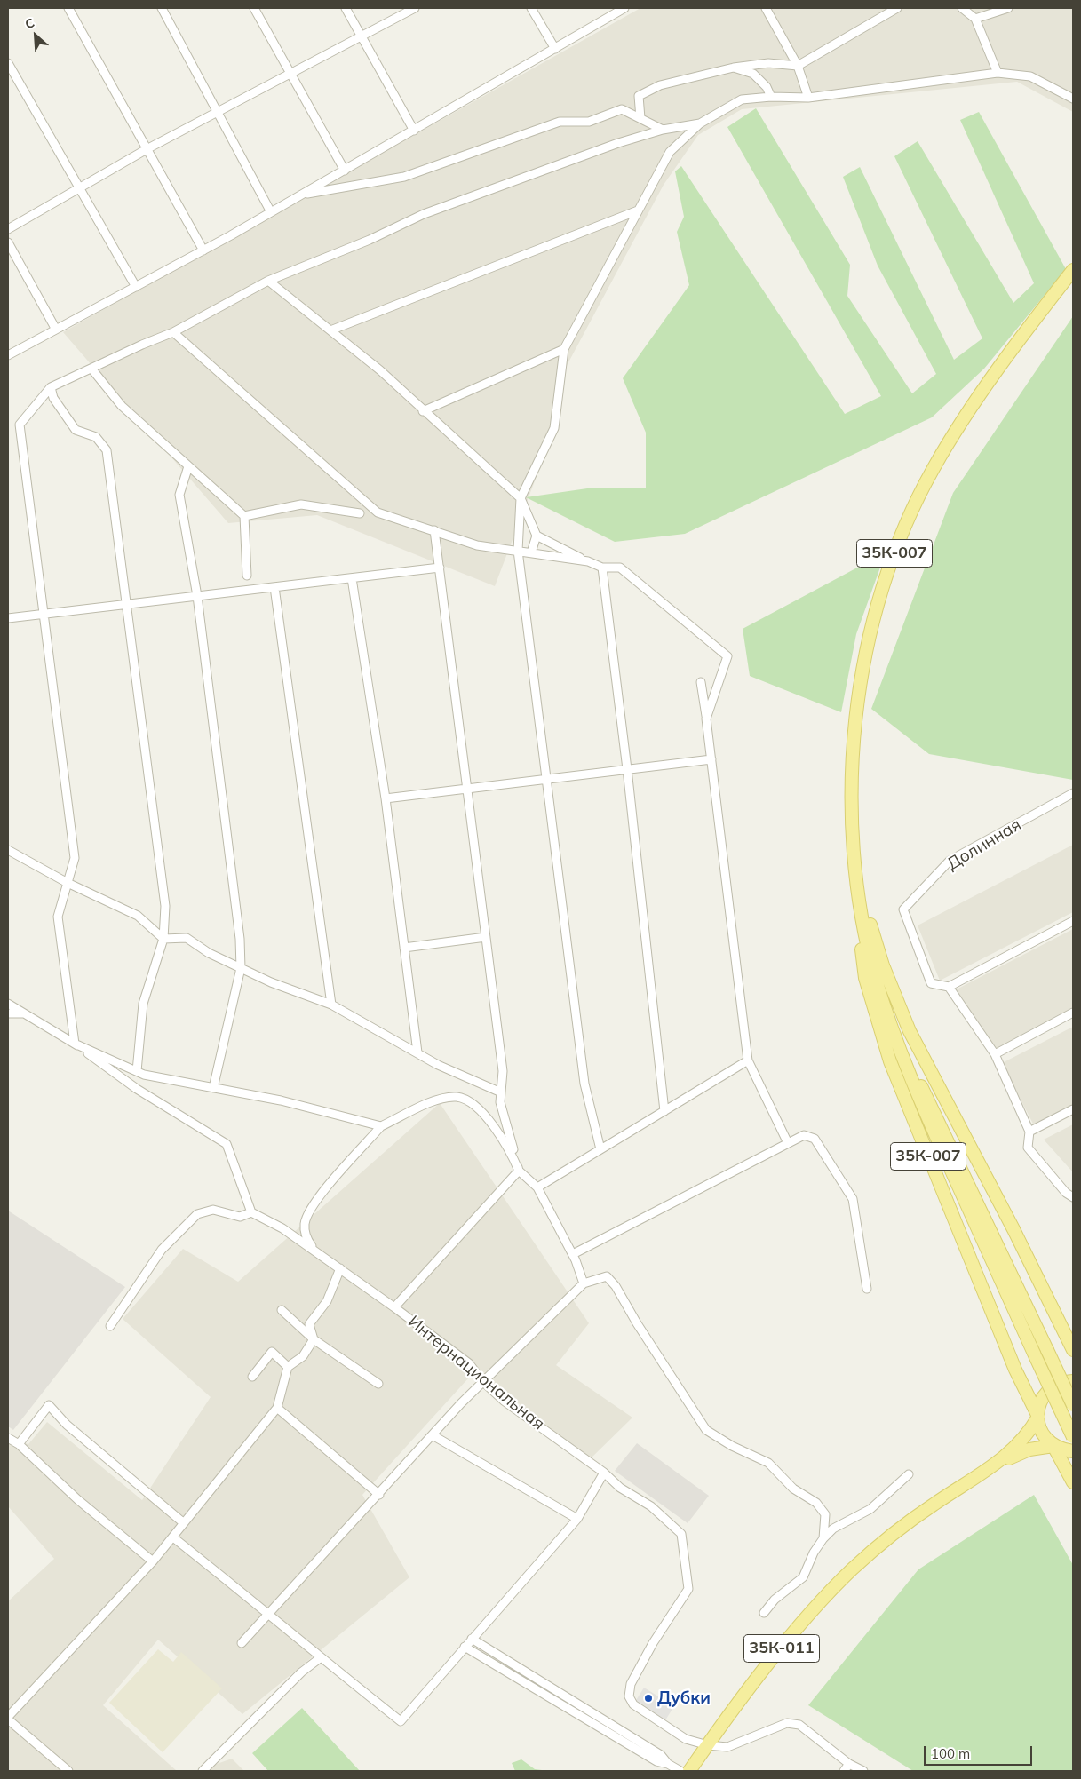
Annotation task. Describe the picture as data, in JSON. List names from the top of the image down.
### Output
{
  "streets": {
    "main road": ["35К-007", "35К-011"],
    "street": ["Долинная", "Интернациональная"]
  },
  "crossings": [
    ["Интернациональная", "35К-011"]
  ],
  "places": ["Дубки"],
  "scale_bar": "100 m",
  "north": "top left"
}
